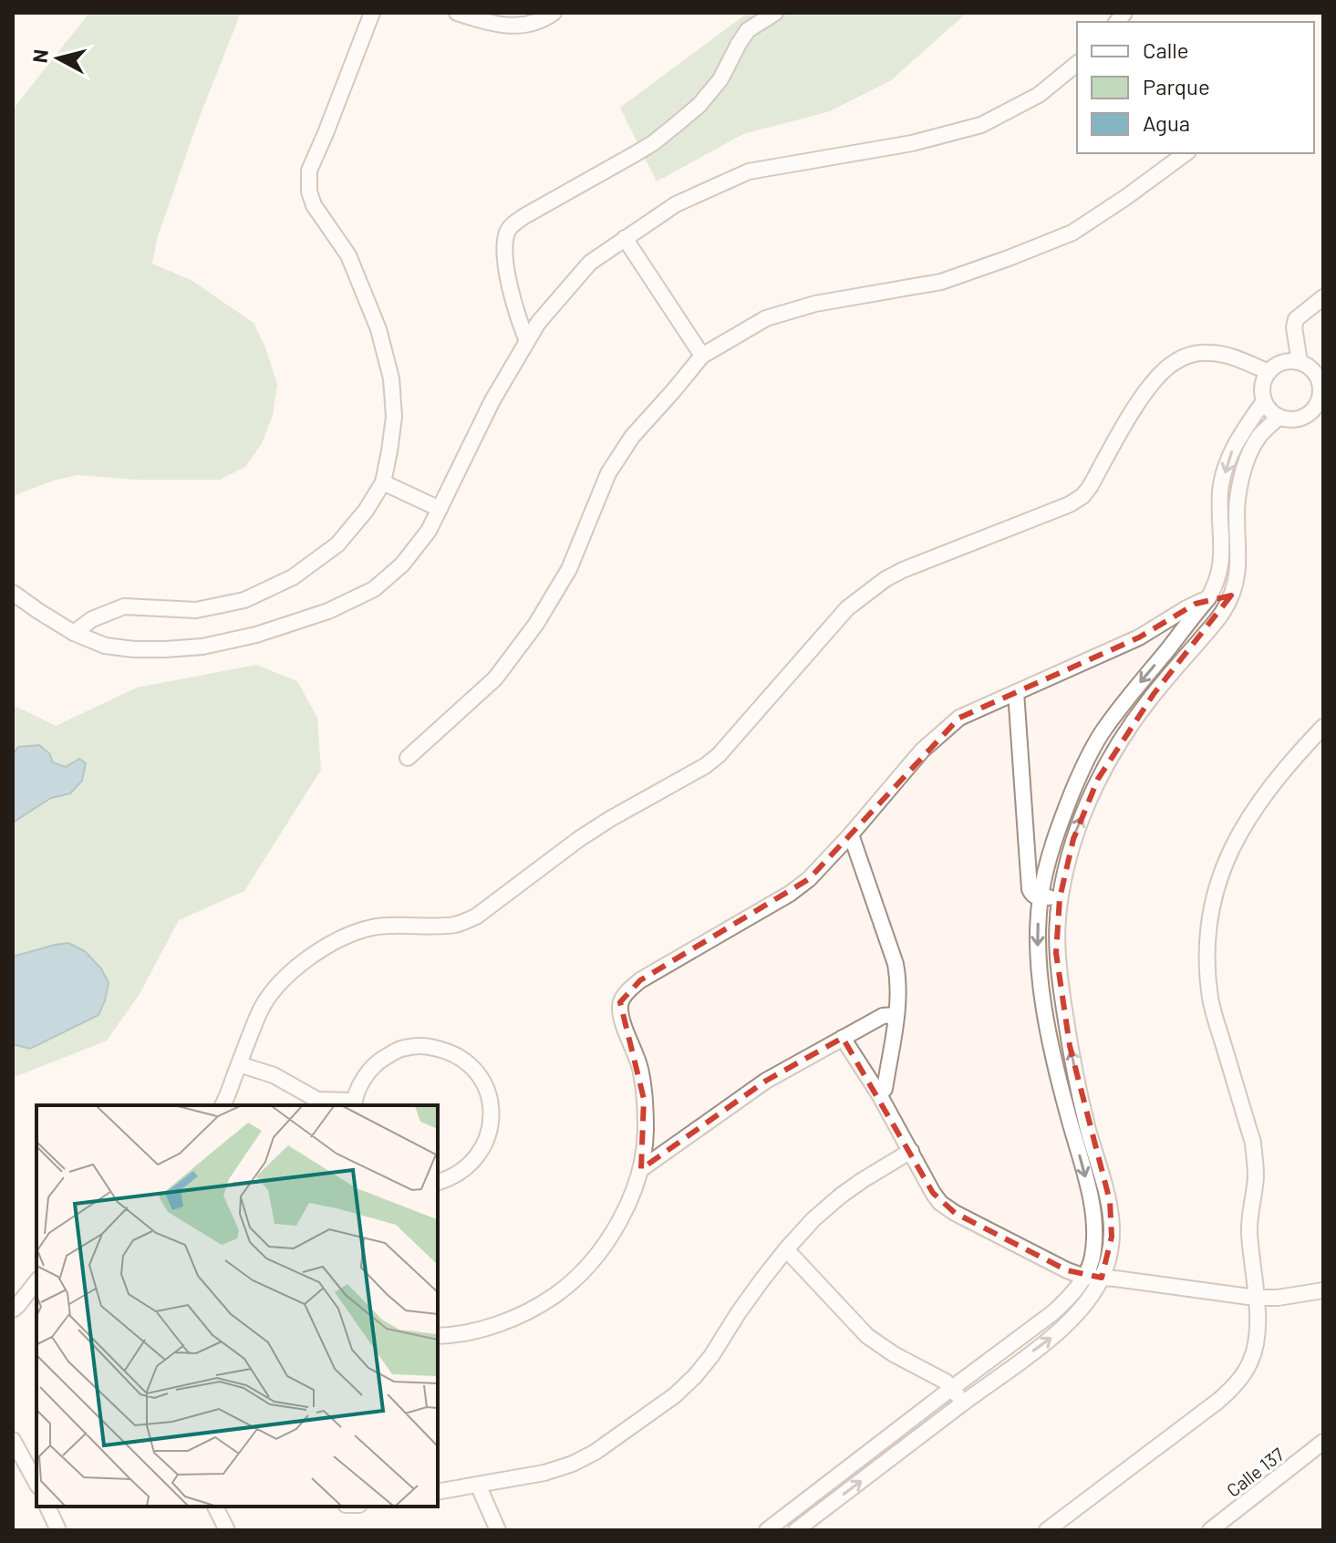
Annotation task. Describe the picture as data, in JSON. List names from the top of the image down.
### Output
{
  "streets": {
    "street": ["Calle 137"]
  },
  "legend": ["Calle", "Parque", "Agua"],
  "north": "left"
}
